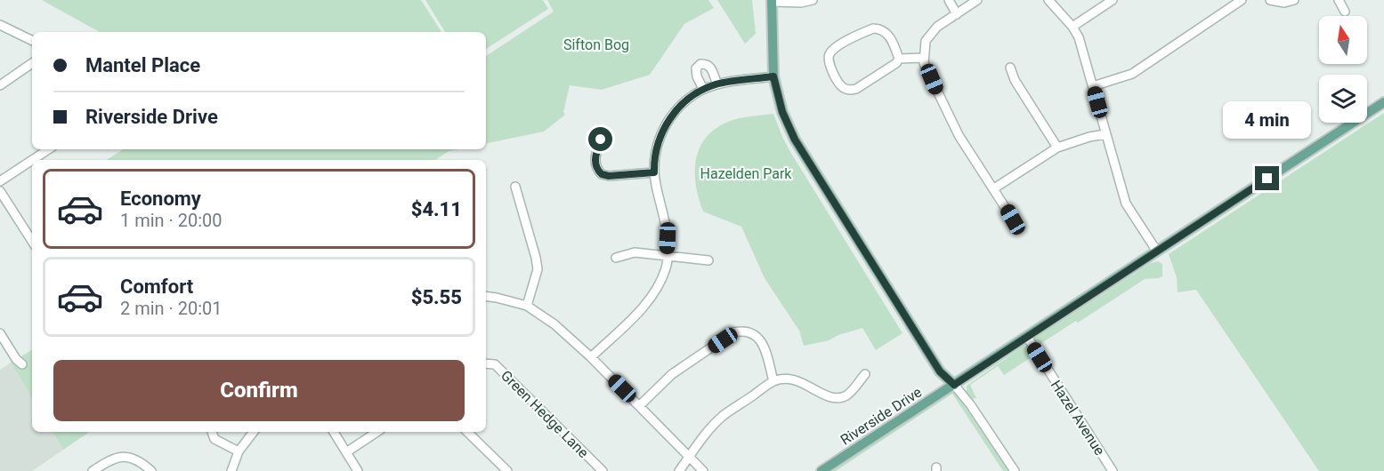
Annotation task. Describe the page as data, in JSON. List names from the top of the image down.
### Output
{
  "streets": {
    "main road": ["Riverside Drive"],
    "street": ["Green Hedge Lane", "Hazel Avenue"]
  },
  "crossings": [
    ["Riverside Drive", "Hazel Avenue"]
  ],
  "parks": ["Sifton Bog", "Hazelden Park"],
  "north": "top",
  "page": {
    "banner": ["Mantel Place", "Riverside Drive"],
    "bubble": "4 min",
    "list": [
      {
        "name": "Economy",
        "note": "1 min · 20:00",
        "value": "$4.11"
      },
      {
        "name": "Comfort",
        "note": "2 min · 20:01",
        "value": "$5.55"
      }
    ],
    "buttons": "Confirm"
  }
}
